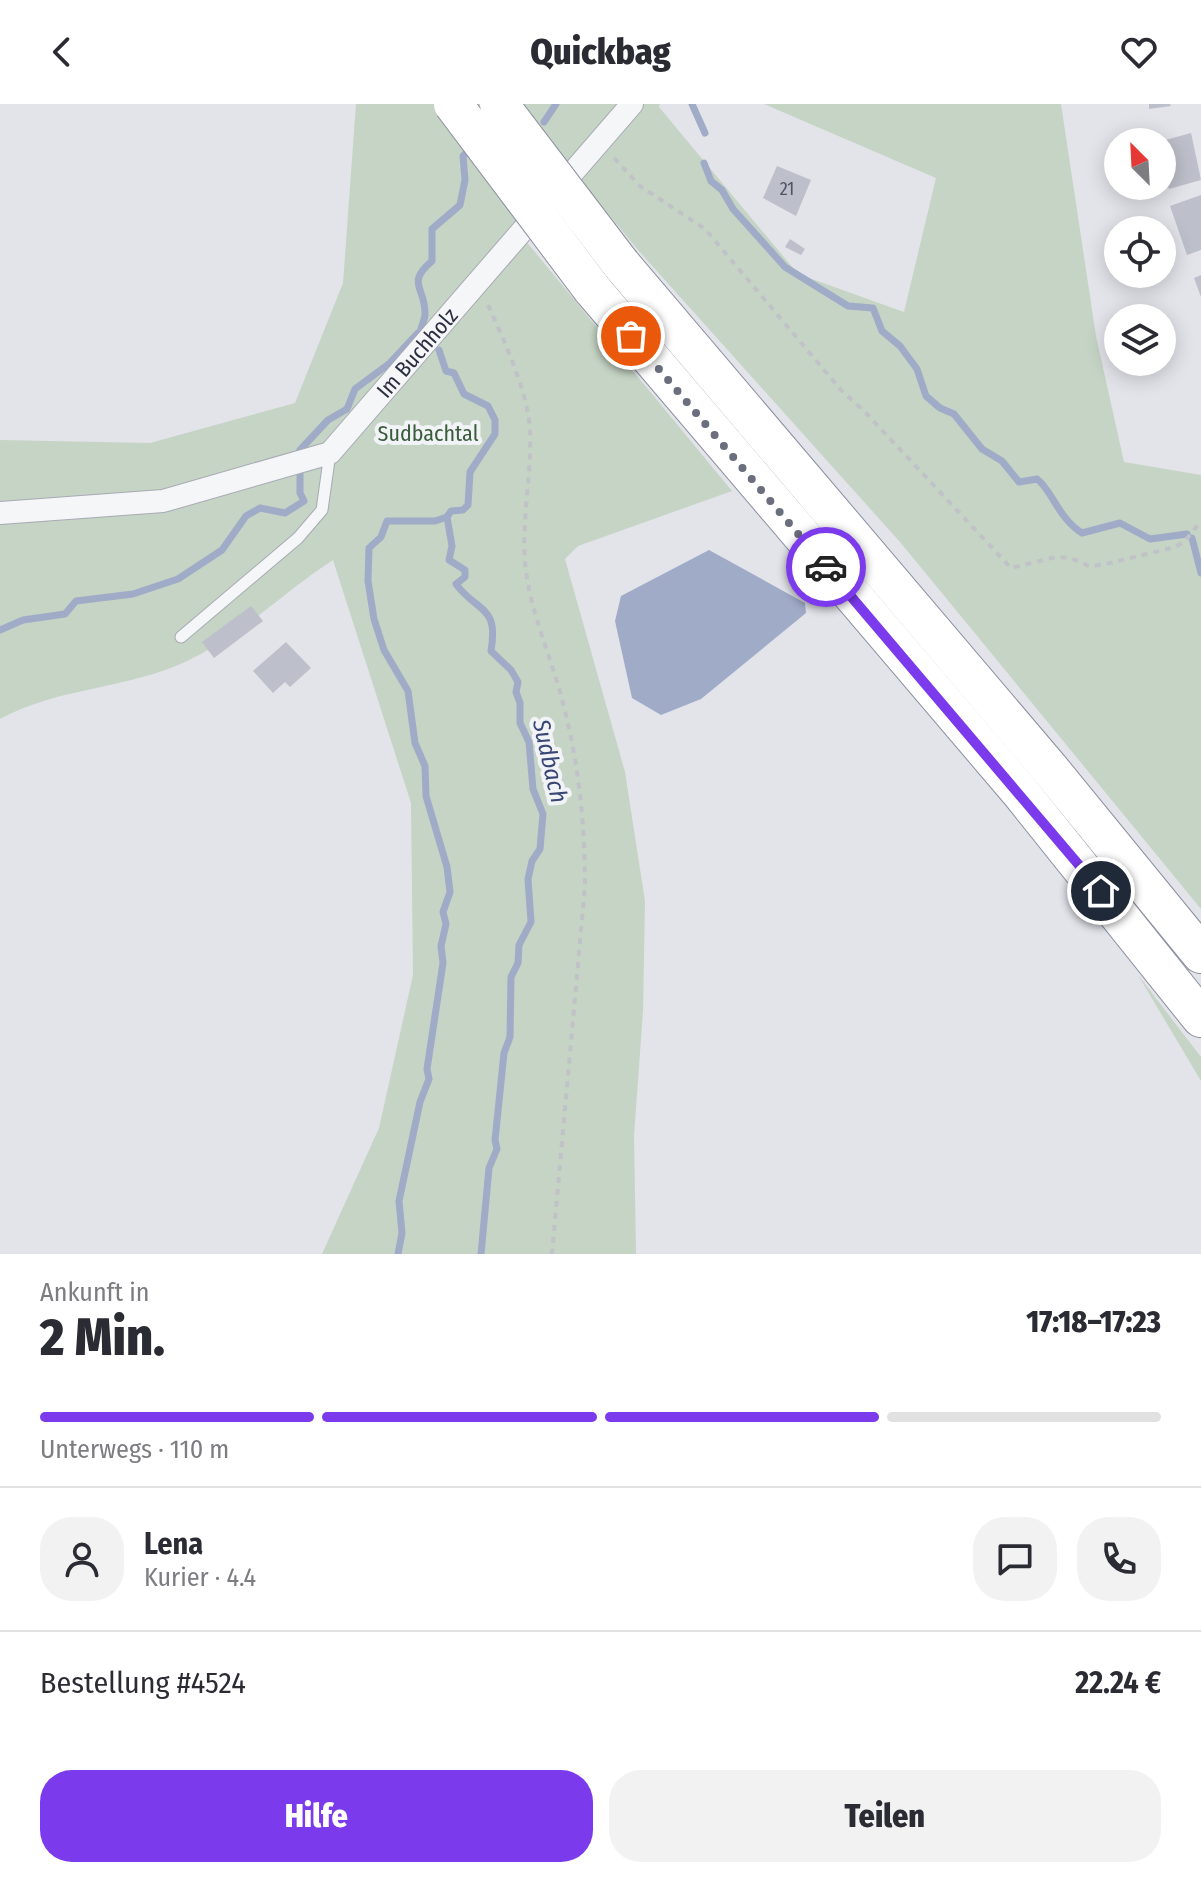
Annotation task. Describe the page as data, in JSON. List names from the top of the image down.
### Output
{
  "streets": {
    "street": ["Im Buchholz"]
  },
  "water": ["Sudbach"],
  "parks": ["Sudbachtal"],
  "house_numbers": ["21"],
  "north": "top left",
  "page": {
    "header": "Quickbag",
    "heading": ["2 Min.", "Ankunft in", "17:18–17:23"],
    "panel": [
      "Lena",
      "Kurier · 4.4",
      "Bestellung #4524",
      "22.24 €"
    ],
    "bar": "Unterwegs · 110 m",
    "buttons": ["Hilfe", "Teilen"]
  }
}
